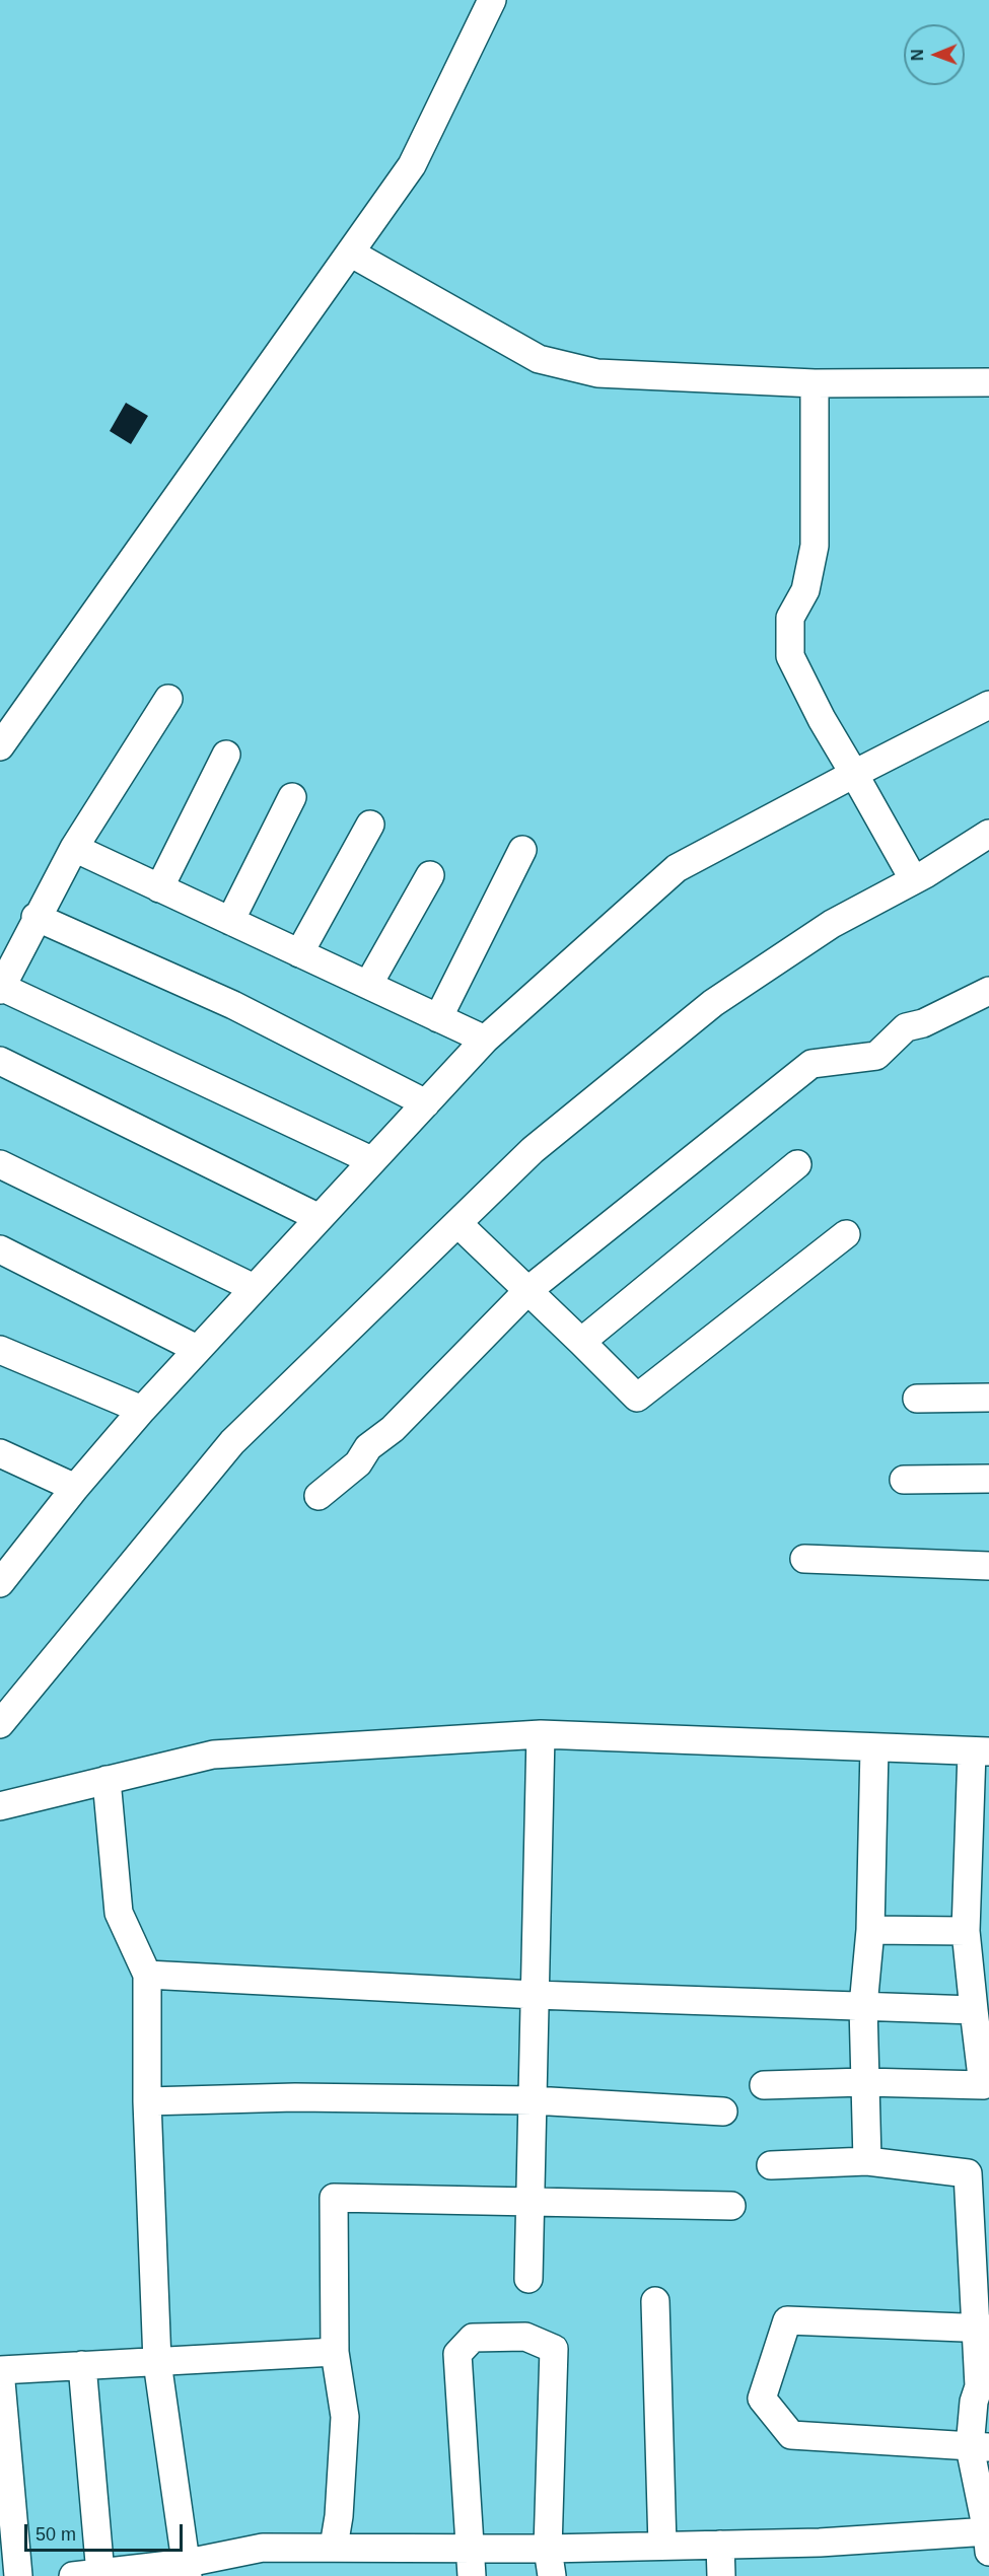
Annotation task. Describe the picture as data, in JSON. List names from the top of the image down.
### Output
{
  "scale_bar": "50 m",
  "north": "left"
}
